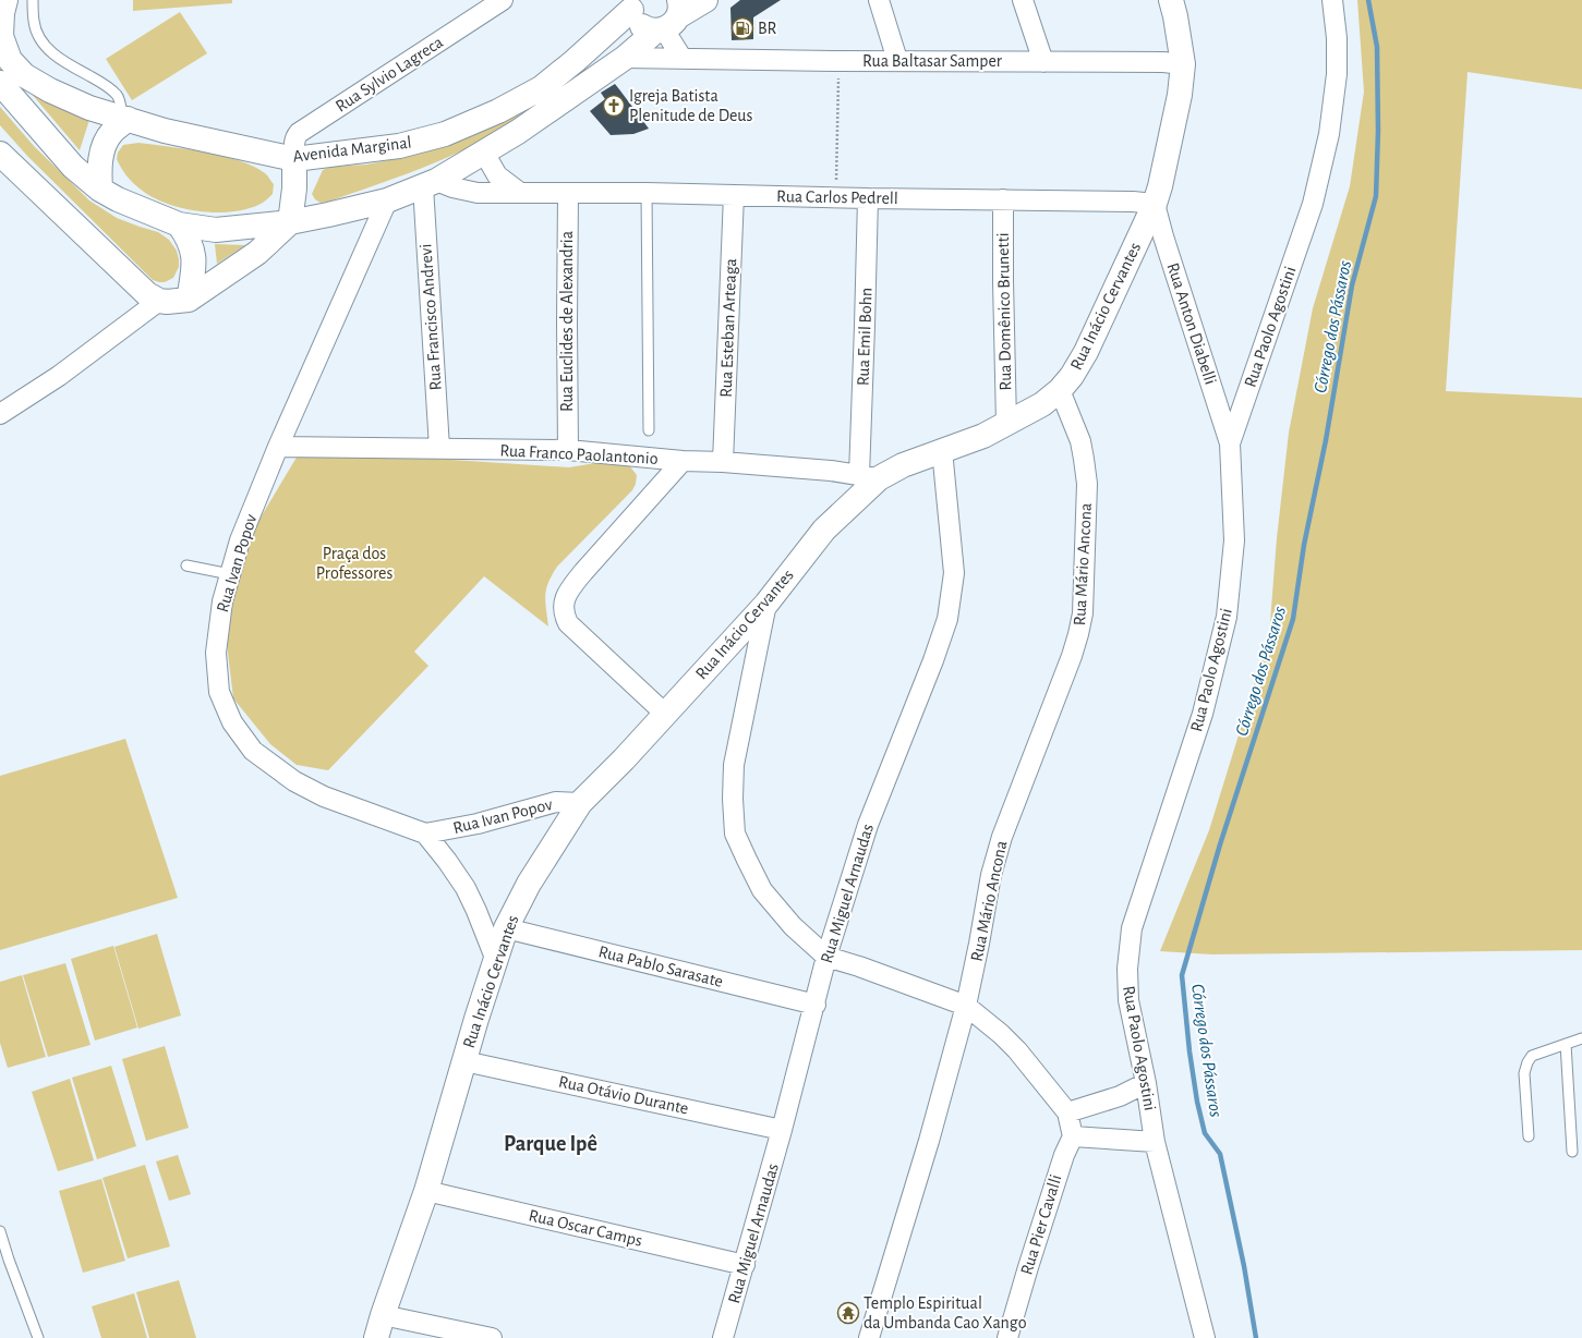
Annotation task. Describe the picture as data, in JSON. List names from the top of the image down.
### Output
{
  "streets": {
    "main road": ["Avenida Marginal", "Rua Inácio Cervantes"],
    "street": [
      "Rua Baltasar Samper",
      "Rua Sylvio Lagreca",
      "Rua Carlos Pedrell",
      "Rua Domênico Brunetti",
      "Rua Francisco Andrevi",
      "Rua Euclides de Alexandria",
      "Rua Anton Diabelli",
      "Rua Paolo Agostini",
      "Rua Esteban Arteaga",
      "Rua Emil Bohn",
      "Rua Franco Paolantonio",
      "Rua Ivan Popov",
      "Rua Mário Ancona",
      "Rua Miguel Arnaudas",
      "Rua Pablo Sarasate",
      "Rua Otávio Durante",
      "Rua Pier Cavalli",
      "Rua Oscar Camps"
    ]
  },
  "crossings": [
    ["Rua Baltasar Samper", "Rua Inácio Cervantes"],
    ["Rua Sylvio Lagreca", "Avenida Marginal"],
    ["Rua Carlos Pedrell", "Rua Inácio Cervantes"],
    ["Rua Carlos Pedrell", "Rua Domênico Brunetti"],
    ["Rua Carlos Pedrell", "Rua Francisco Andrevi"],
    ["Rua Carlos Pedrell", "Rua Euclides de Alexandria"],
    ["Rua Carlos Pedrell", "Rua Anton Diabelli"],
    ["Rua Carlos Pedrell", "Rua Esteban Arteaga"],
    ["Rua Carlos Pedrell", "Rua Emil Bohn"],
    ["Rua Inácio Cervantes", "Rua Domênico Brunetti"],
    ["Rua Inácio Cervantes", "Rua Anton Diabelli"],
    ["Rua Inácio Cervantes", "Rua Emil Bohn"],
    ["Rua Inácio Cervantes", "Rua Franco Paolantonio"],
    ["Rua Inácio Cervantes", "Rua Ivan Popov"],
    ["Rua Inácio Cervantes", "Rua Mário Ancona"],
    ["Rua Inácio Cervantes", "Rua Miguel Arnaudas"],
    ["Rua Inácio Cervantes", "Rua Pablo Sarasate"],
    ["Rua Inácio Cervantes", "Rua Otávio Durante"],
    ["Rua Inácio Cervantes", "Rua Oscar Camps"],
    ["Rua Francisco Andrevi", "Rua Franco Paolantonio"],
    ["Rua Euclides de Alexandria", "Rua Franco Paolantonio"],
    ["Rua Anton Diabelli", "Rua Paolo Agostini"],
    ["Rua Esteban Arteaga", "Rua Franco Paolantonio"],
    ["Rua Emil Bohn", "Rua Franco Paolantonio"],
    ["Rua Franco Paolantonio", "Rua Ivan Popov"],
    ["Rua Miguel Arnaudas", "Rua Pablo Sarasate"],
    ["Rua Miguel Arnaudas", "Rua Otávio Durante"],
    ["Rua Miguel Arnaudas", "Rua Oscar Camps"]
  ],
  "districts": ["Parque Ipê"],
  "water": ["Córrego dos Pássaros"],
  "parks": ["Praça dos Professores"],
  "places": {
    "fuel station": ["BR"],
    "church": ["Igreja Batista Plenitude de Deus"],
    "temple": ["Templo Espiritual da Umbanda Cao Xango"]
  }
}
